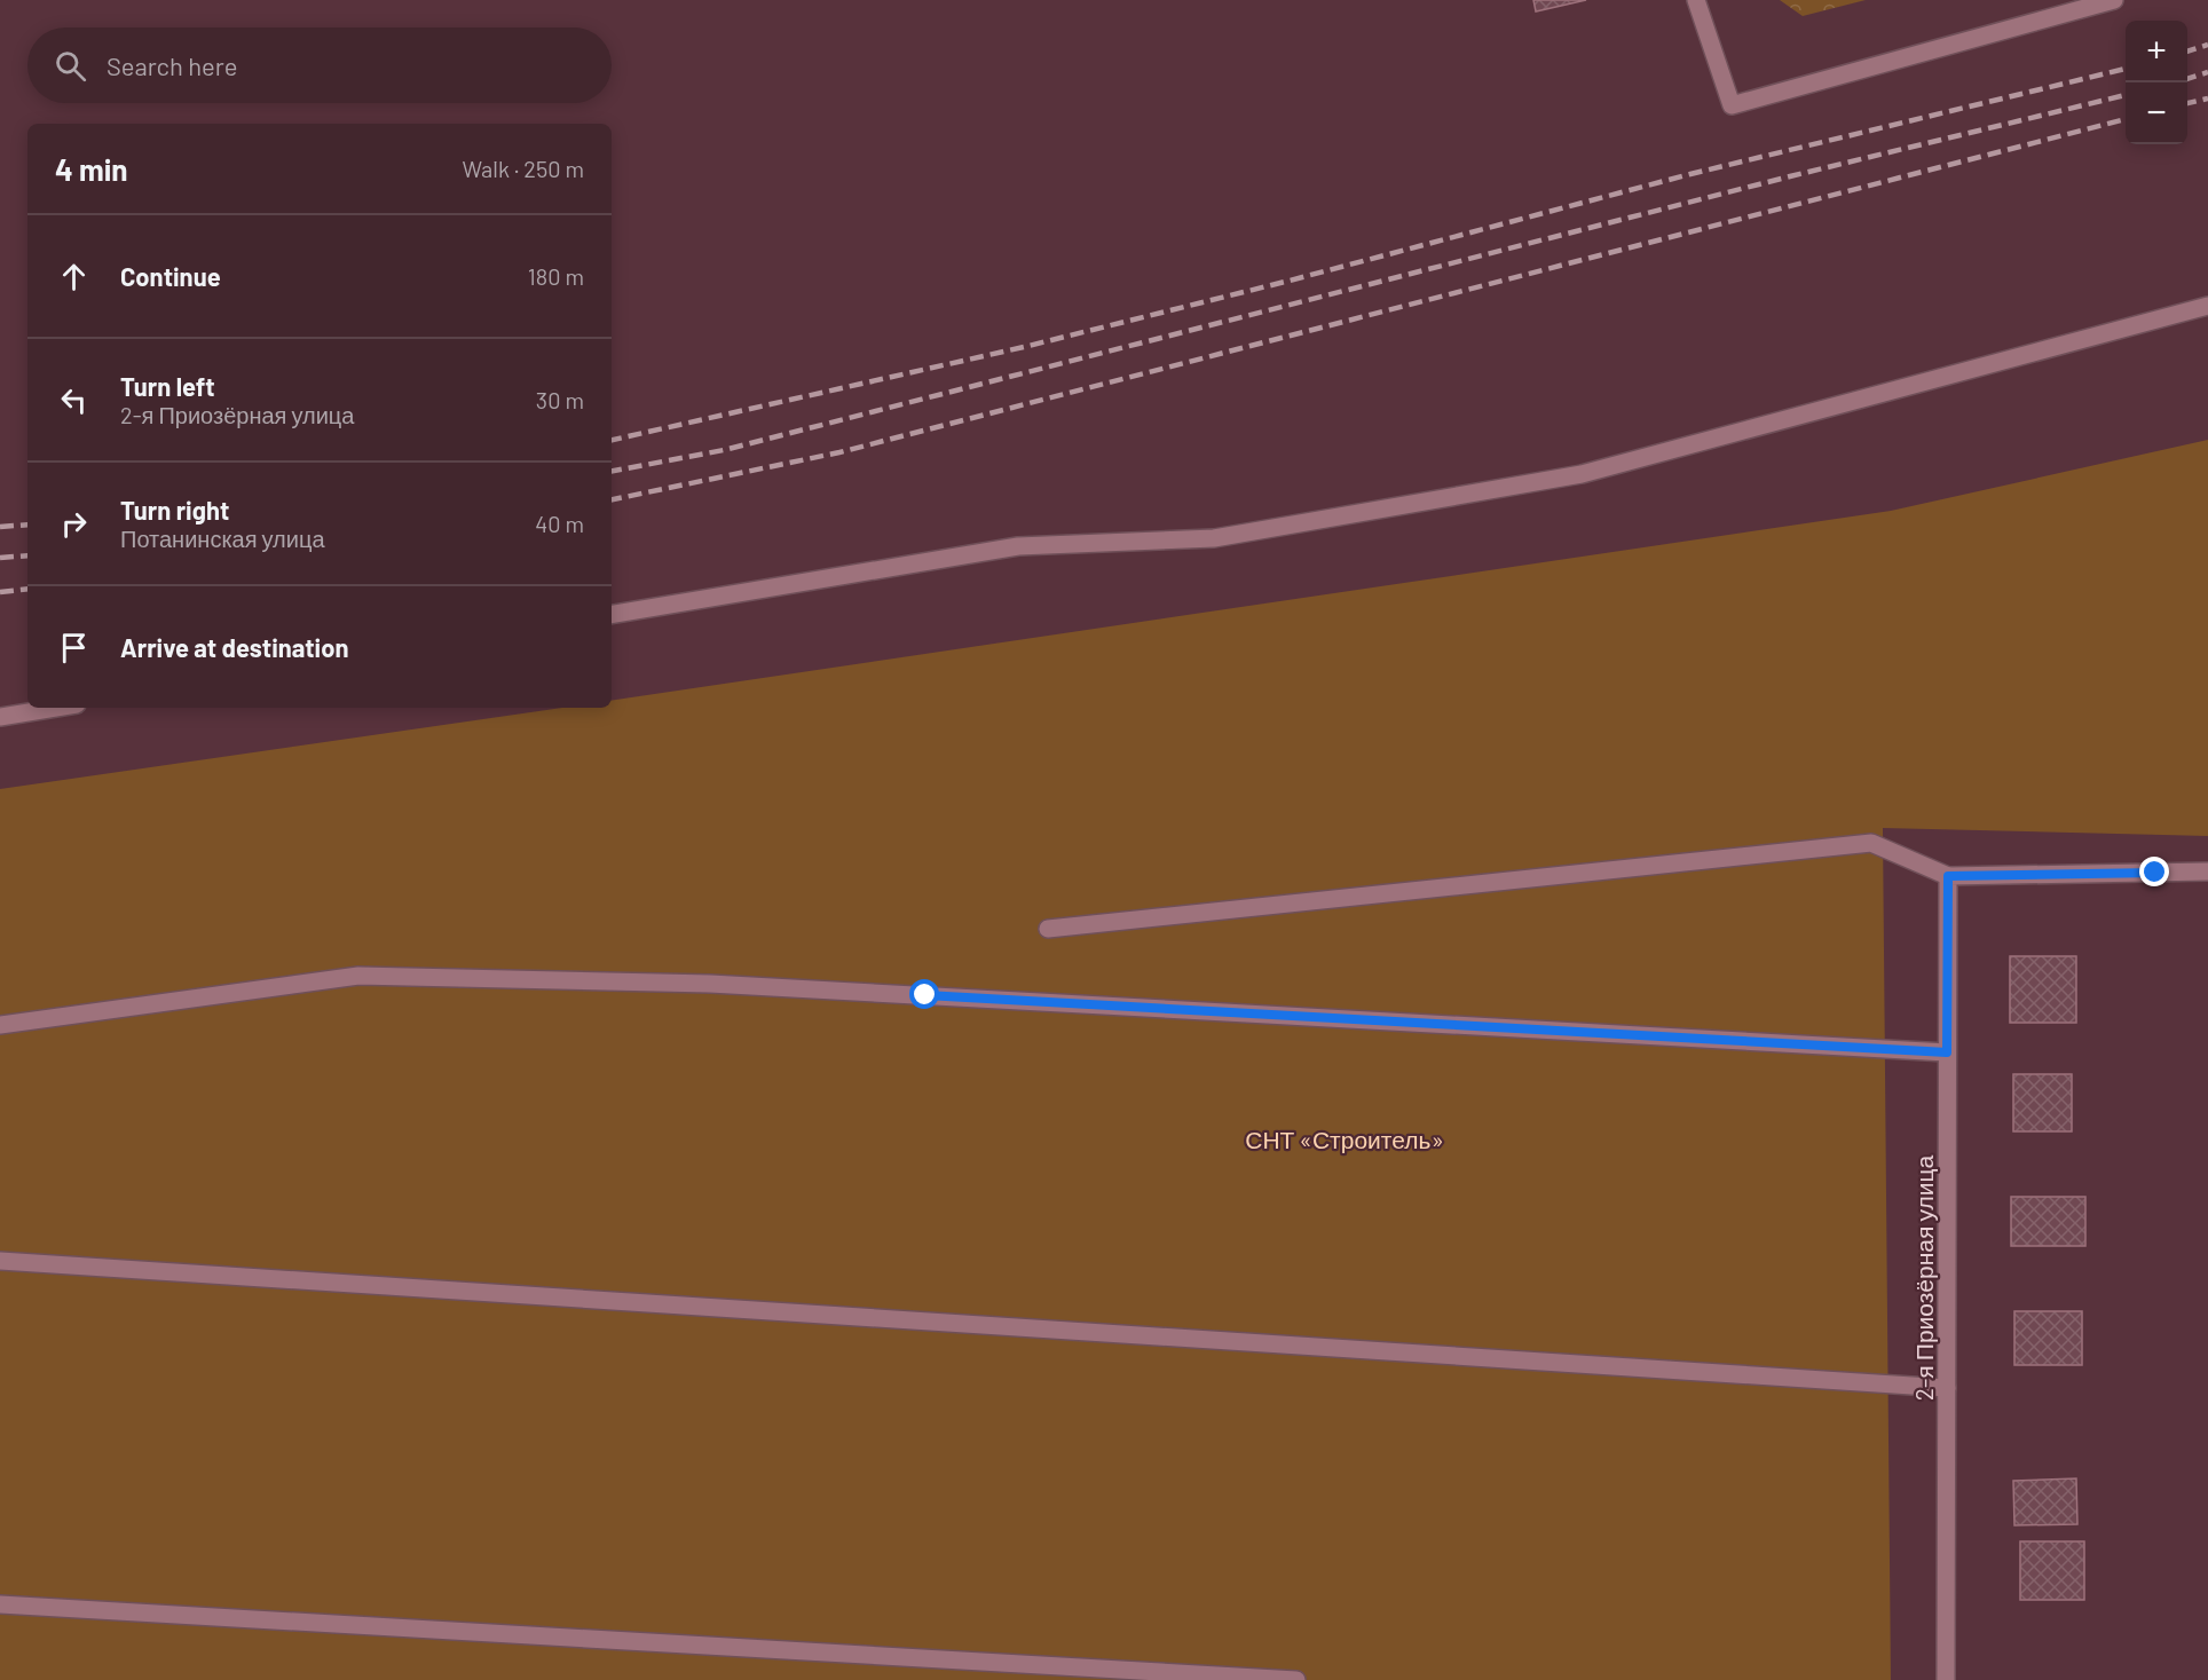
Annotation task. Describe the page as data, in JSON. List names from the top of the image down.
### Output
{
  "streets": {
    "street": ["2-я Приозёрная улица"]
  },
  "parks": ["СНТ «Строитель»"],
  "page": {
    "map_buttons": ["+", "−"],
    "search": "Search here",
    "heading": ["4 min", "Walk · 250 m"],
    "list": [
      ["Continue", "180 m"],
      ["Turn left", "2-я Приозёрная улица", "30 m"],
      ["Turn right", "Потанинская улица", "40 m"],
      "Arrive at destination"
    ]
  }
}
